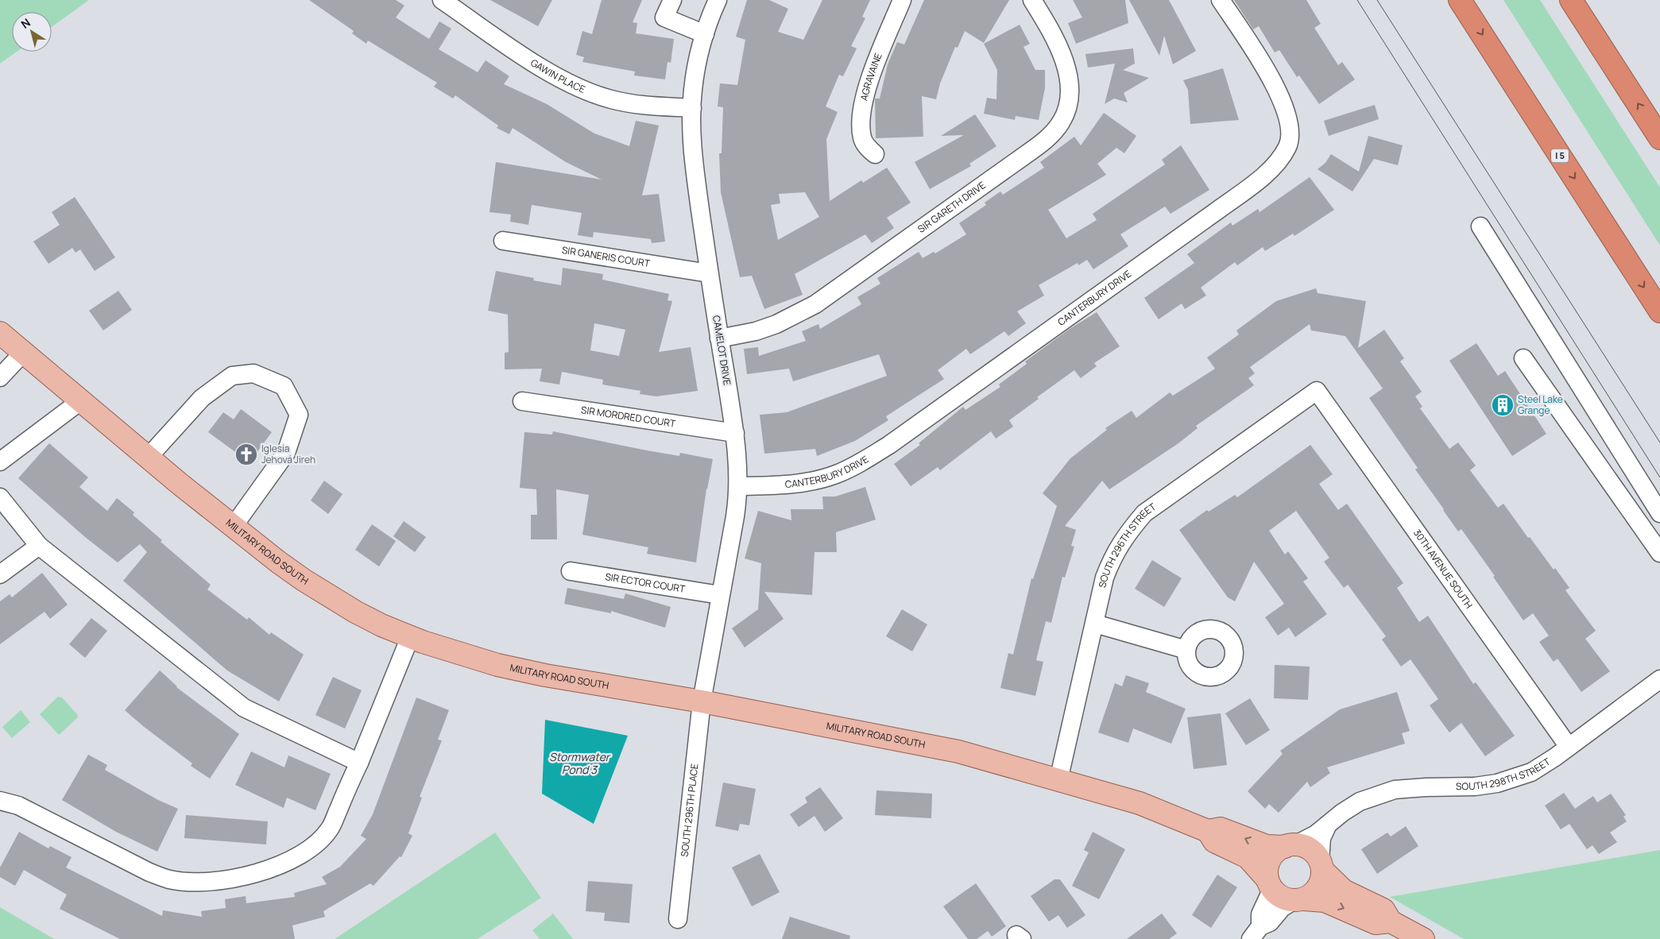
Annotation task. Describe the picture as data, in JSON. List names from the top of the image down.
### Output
{
  "streets": {
    "highway": ["I 5"],
    "main road": ["MILITARY ROAD SOUTH"],
    "street": [
      "GAWIN PLACE",
      "AGRAVAINE",
      "SIR GARETH DRIVE",
      "SIR GANERIS COURT",
      "CANTERBURY DRIVE",
      "CAMELOT DRIVE",
      "SIR MORDRED COURT",
      "SOUTH 296TH STREET",
      "30TH AVENUE SOUTH",
      "SIR ECTOR COURT",
      "SOUTH 298TH STREET",
      "SOUTH 296TH PLACE"
    ]
  },
  "crossings": [
    ["GAWIN PLACE", "CAMELOT DRIVE"],
    ["SIR GARETH DRIVE", "CAMELOT DRIVE"],
    ["SIR GANERIS COURT", "CAMELOT DRIVE"],
    ["CANTERBURY DRIVE", "CAMELOT DRIVE"],
    ["CAMELOT DRIVE", "SIR MORDRED COURT"],
    ["CAMELOT DRIVE", "MILITARY ROAD SOUTH"],
    ["CAMELOT DRIVE", "SIR ECTOR COURT"],
    ["CAMELOT DRIVE", "SOUTH 296TH PLACE"],
    ["SOUTH 296TH STREET", "MILITARY ROAD SOUTH"],
    ["SOUTH 296TH STREET", "30TH AVENUE SOUTH"],
    ["MILITARY ROAD SOUTH", "SOUTH 298TH STREET"],
    ["MILITARY ROAD SOUTH", "SOUTH 296TH PLACE"],
    ["30TH AVENUE SOUTH", "SOUTH 298TH STREET"]
  ],
  "water": ["Stormwater Pond 3"],
  "places": {
    "building": ["Steel Lake Grange"],
    "church": ["Iglesia Jehová Jireh"]
  },
  "north": "top left"
}
